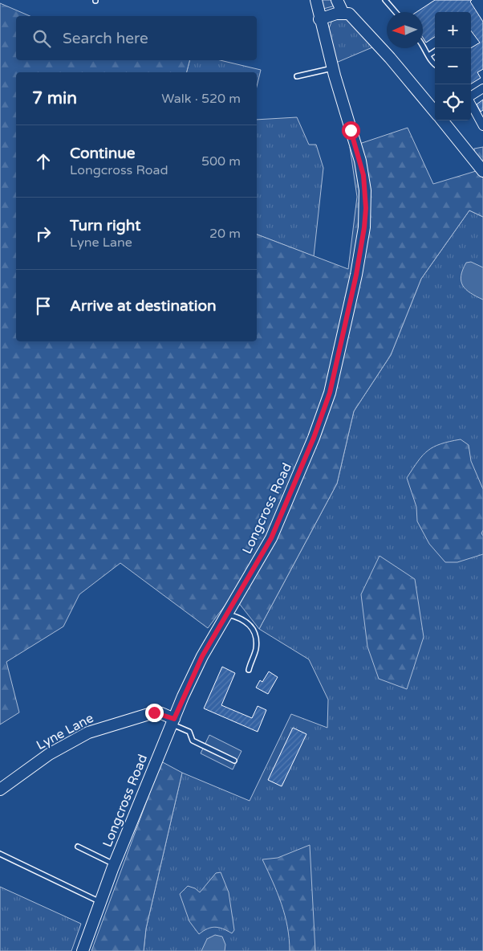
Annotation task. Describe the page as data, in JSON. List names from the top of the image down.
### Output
{
  "streets": {
    "main road": ["Longcross Road", "Lyne Lane"]
  },
  "crossings": [
    ["Longcross Road", "Lyne Lane"]
  ],
  "north": "left",
  "page": {
    "map_buttons": ["+", "−"],
    "search": "Search here",
    "heading": ["7 min", "Walk · 520 m"],
    "list": [
      ["Continue", "Longcross Road", "500 m"],
      ["Turn right", "Lyne Lane", "20 m"],
      "Arrive at destination"
    ]
  }
}
